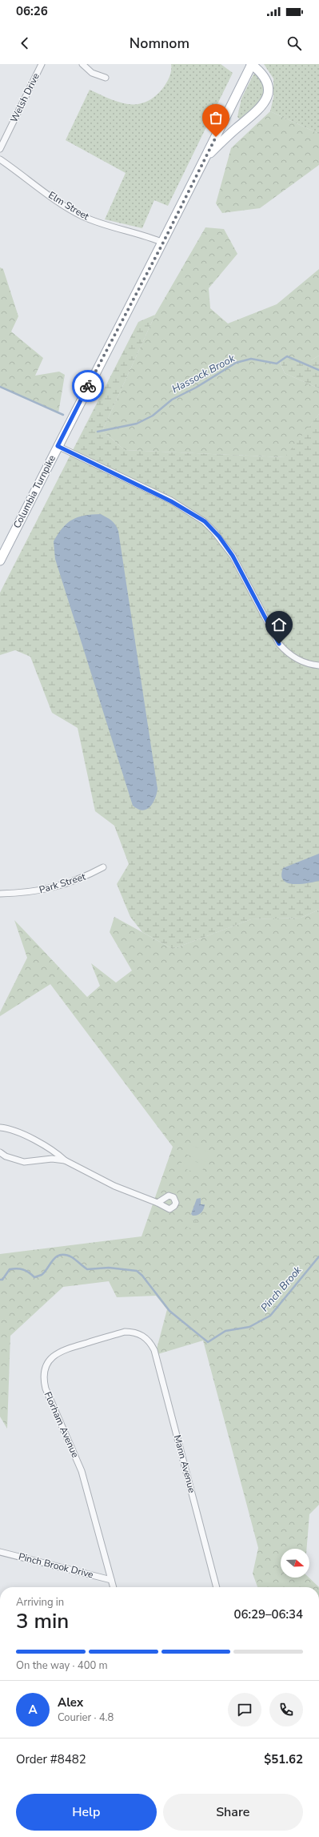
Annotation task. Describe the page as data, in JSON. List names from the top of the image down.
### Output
{
  "streets": {
    "main road": ["Columbia Turnpike"],
    "street": [
      "Welsh Drive",
      "Elm Street",
      "Park Street",
      "Florham Avenue",
      "Mann Avenue",
      "Pinch Brook Drive"
    ]
  },
  "crossings": [
    ["Elm Street", "Columbia Turnpike"],
    ["Florham Avenue", "Mann Avenue"],
    ["Florham Avenue", "Pinch Brook Drive"]
  ],
  "water": ["Hassock Brook", "Pinch Brook"],
  "north": "right",
  "page": {
    "status": "06:26",
    "header": "Nomnom",
    "heading": ["3 min", "Arriving in", "06:29–06:34"],
    "panel": [
      "Alex",
      "Courier · 4.8",
      "Order #8482",
      "$51.62"
    ],
    "bar": "On the way · 400 m",
    "round": "A",
    "buttons": ["Help", "Share"]
  }
}
